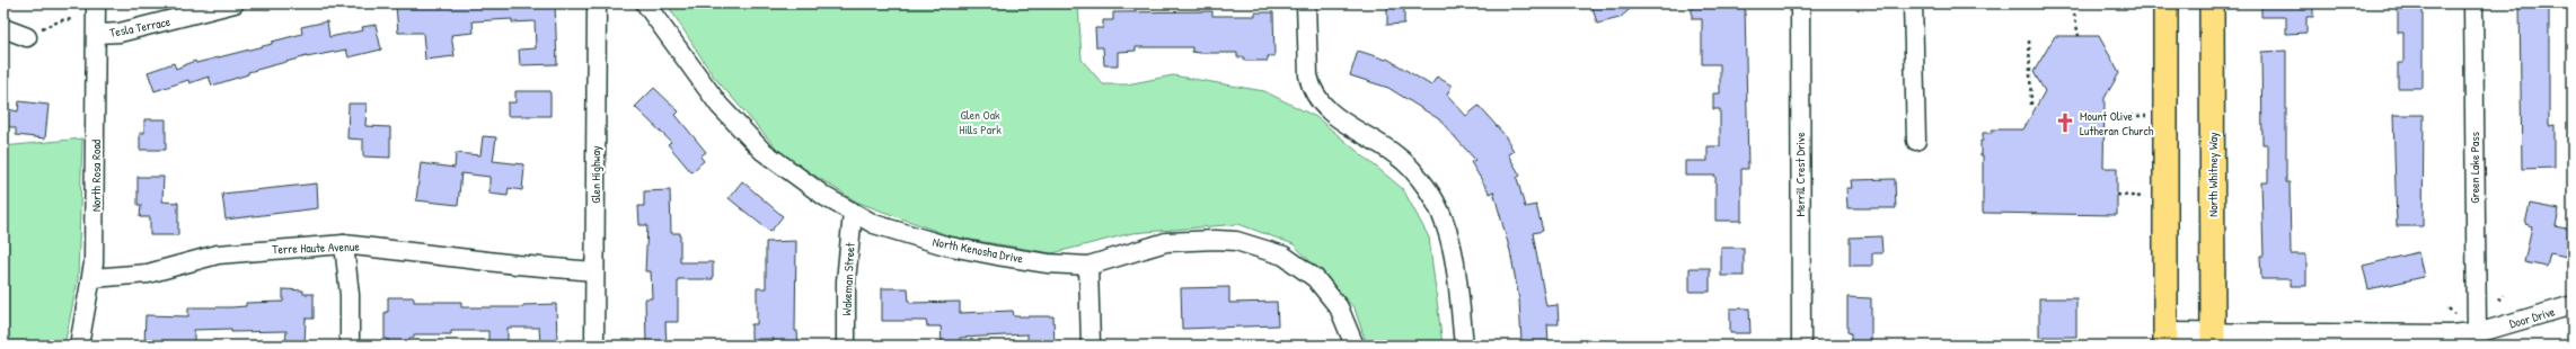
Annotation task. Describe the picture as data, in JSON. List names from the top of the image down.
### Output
{
  "streets": {
    "main road": ["North Whitney Way"],
    "street": [
      "Tesla Terrace",
      "Green Lake Pass",
      "Glen Highway",
      "Merrill Crest Drive",
      "North Rosa Road",
      "Terre Haute Avenue",
      "North Kenosha Drive",
      "Wakeman Street",
      "Door Drive"
    ]
  },
  "crossings": [
    ["Tesla Terrace", "North Rosa Road"],
    ["Green Lake Pass", "Door Drive"],
    ["Glen Highway", "Terre Haute Avenue"],
    ["North Whitney Way", "Door Drive"],
    ["North Rosa Road", "Terre Haute Avenue"],
    ["North Kenosha Drive", "Wakeman Street"]
  ],
  "parks": ["Glen Oak Hills Park"],
  "places": {
    "church": ["Mount Olive Lutheran Church"]
  }
}
